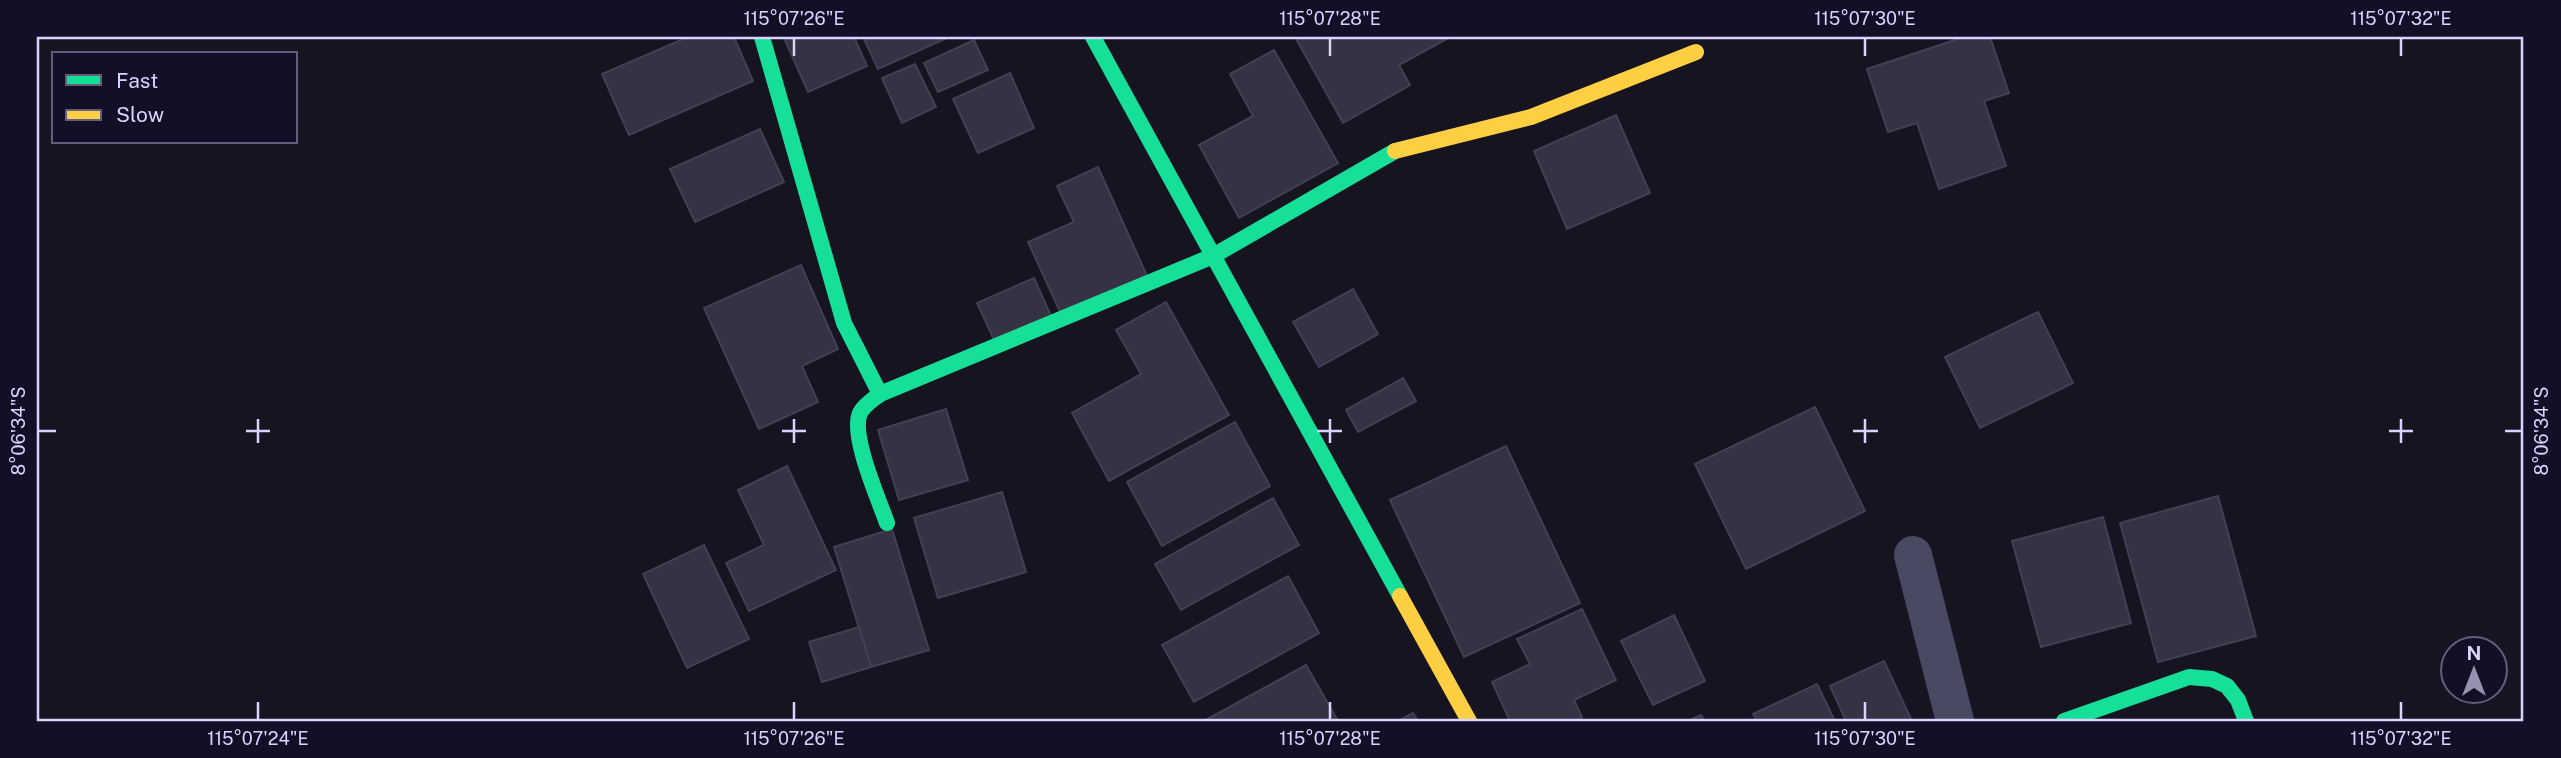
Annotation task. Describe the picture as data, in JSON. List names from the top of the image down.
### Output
{
  "legend": ["Fast", "Slow"],
  "north": "top",
  "coordinates": [
    "115°07'26\"E",
    "115°07'28\"E",
    "115°07'30\"E",
    "115°07'32\"E",
    "8°06'34\"S",
    "115°07'24\"E"
  ]
}
